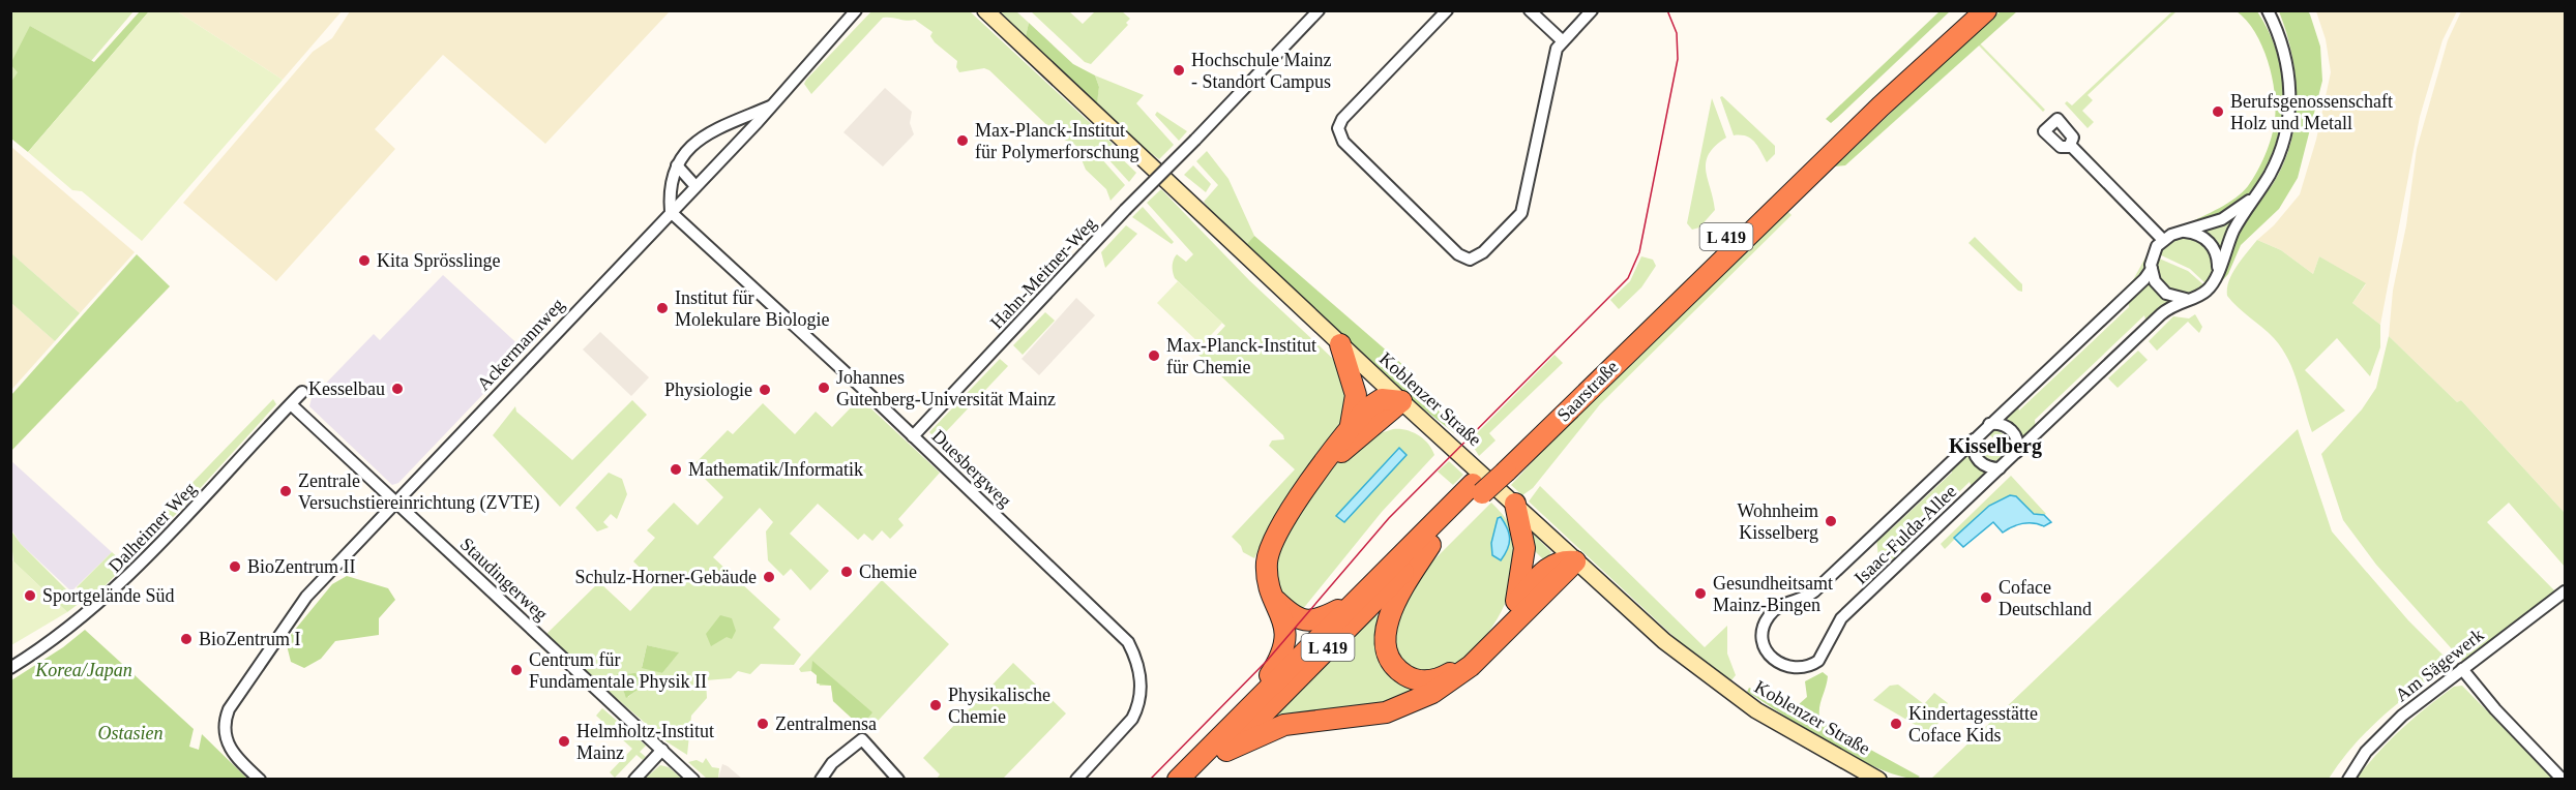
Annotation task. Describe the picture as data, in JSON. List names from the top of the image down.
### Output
{
  "streets": {
    "highway": ["L 419", "Saarstraße"],
    "main road": ["Koblenzer Straße"],
    "street": [
      "Hahn-Meitner-Weg",
      "Ackermannweg",
      "Duesbergweg",
      "Dalheimer Weg",
      "Isaac-Fulda-Allee",
      "Staudingerweg",
      "Am Sägewerk"
    ]
  },
  "crossings": [
    ["Hahn-Meitner-Weg", "Duesbergweg"],
    ["Ackermannweg", "Duesbergweg"],
    ["Ackermannweg", "Staudingerweg"],
    ["Dalheimer Weg", "Staudingerweg"]
  ],
  "districts": ["Kisselberg"],
  "parks": ["Korea/Japan", "Ostasien"],
  "places": [
    "Hochschule Mainz - Standort Campus",
    "Berufsgenossenschaft Holz und Metall",
    "Max-Planck-Institut für Polymerforschung",
    "Kita Sprösslinge",
    "Institut für Molekulare Biologie",
    "Max-Planck-Institut für Chemie",
    "Johannes Gutenberg-Universität Mainz",
    "Kesselbau",
    "Physiologie",
    "Mathematik/Informatik",
    "Zentrale Versuchstiereinrichtung (ZVTE)",
    "Wohnheim Kisselberg",
    "BioZentrum II",
    "Chemie",
    "Schulz-Horner-Gebäude",
    "Gesundheitsamt Mainz-Bingen",
    "Sportgelände Süd",
    "Coface Deutschland",
    "BioZentrum I",
    "Centrum für Fundamentale Physik II",
    "Physikalische Chemie",
    "Zentralmensa",
    "Kindertagesstätte Coface Kids",
    "Helmholtz-Institut Mainz"
  ]
}
